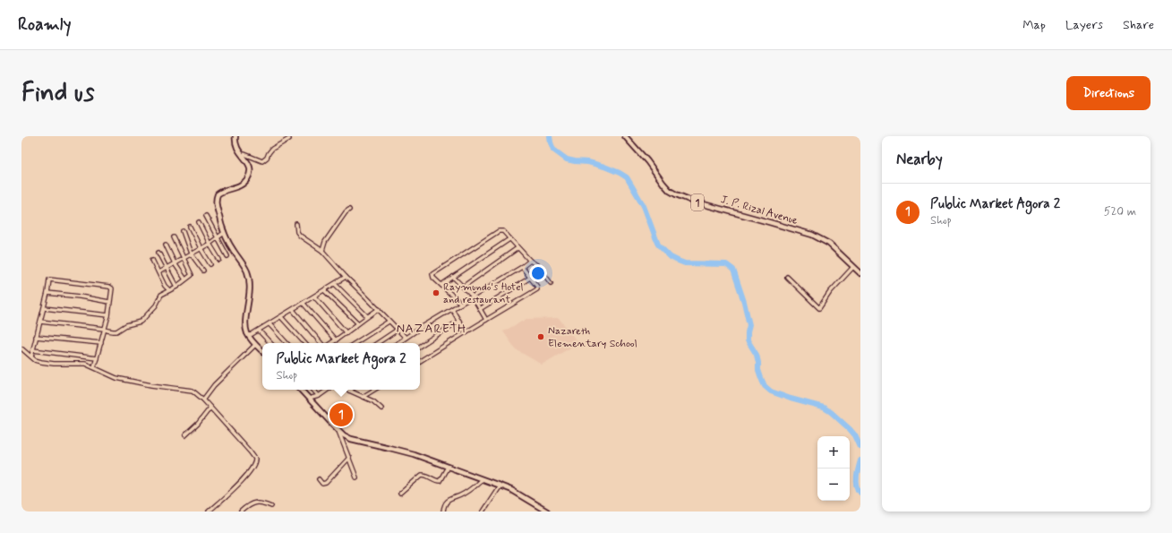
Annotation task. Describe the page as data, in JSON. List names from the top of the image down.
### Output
{
  "streets": {
    "main road": ["1", "J. P. Rizal Avenue"]
  },
  "districts": ["NAZARETH"],
  "places": ["Raymundo's Hotel and restaurant", "Nazareth Elementary School"],
  "page": {
    "header": "Roamly",
    "nav": ["Map", "Layers", "Share"],
    "buttons": "Directions",
    "title": "Find us",
    "heading": "Nearby",
    "list": [
      {
        "mark": "1",
        "name": "Public Market Agora 2",
        "note": "Shop",
        "value": "520 m"
      }
    ],
    "popup": ["Public Market Agora 2", "Shop"],
    "pins": "1",
    "map_buttons": ["+", "−"]
  }
}
